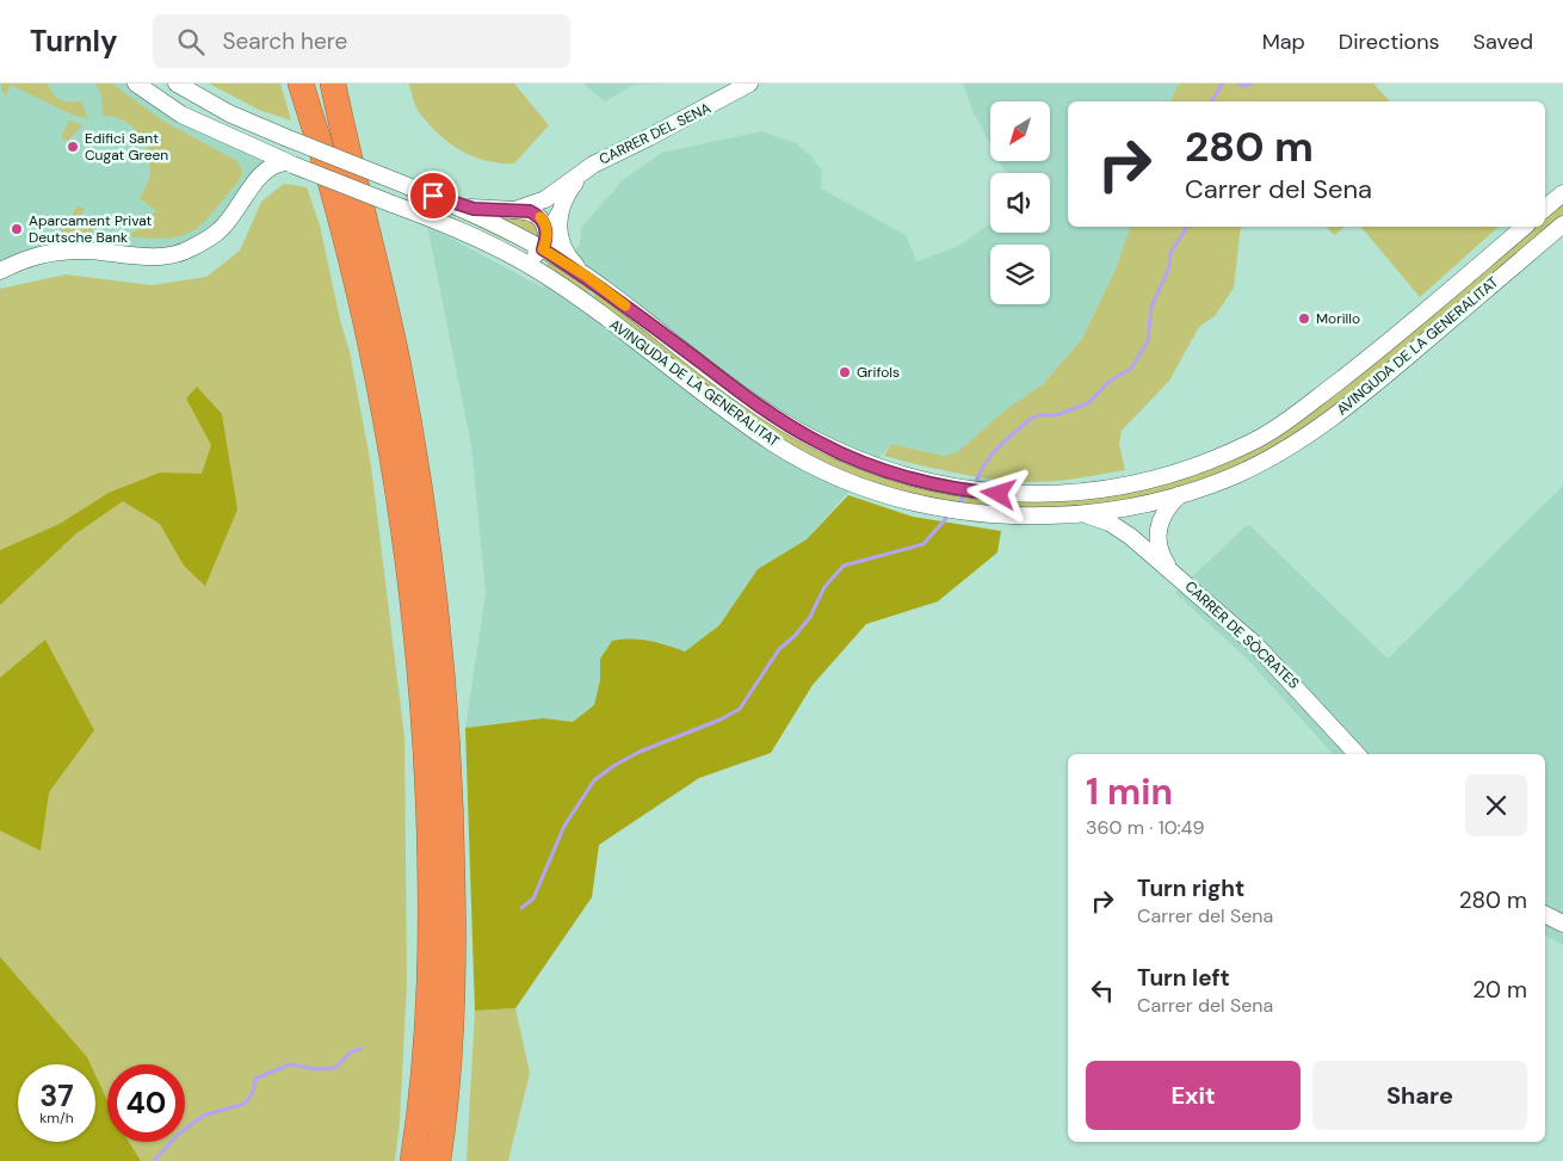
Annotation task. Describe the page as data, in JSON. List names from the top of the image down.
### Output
{
  "streets": {
    "street": ["CARRER DEL SENA", "AVINGUDA DE LA GENERALITAT", "CARRER DE SÒCRATES"]
  },
  "crossings": [
    ["CARRER DEL SENA", "AVINGUDA DE LA GENERALITAT"],
    ["AVINGUDA DE LA GENERALITAT", "CARRER DE SÒCRATES"]
  ],
  "places": [
    "Edifici Sant Cugat Green",
    "Aparcament Privat Deutsche Bank",
    "Morillo",
    "Grifols"
  ],
  "north": "bottom left",
  "page": {
    "header": "Turnly",
    "search": "Search here",
    "nav": ["Map", "Directions", "Saved"],
    "turn": ["280 m", "Carrer del Sena"],
    "heading": ["1 min", "360 m · 10:49"],
    "list": [
      {
        "name": "Turn right",
        "note": "Carrer del Sena",
        "value": "280 m"
      },
      {
        "name": "Turn left",
        "note": "Carrer del Sena",
        "value": "20 m"
      }
    ],
    "buttons": ["Exit", "Share"],
    "speed": "37 km/h",
    "limit": "40"
  }
}
